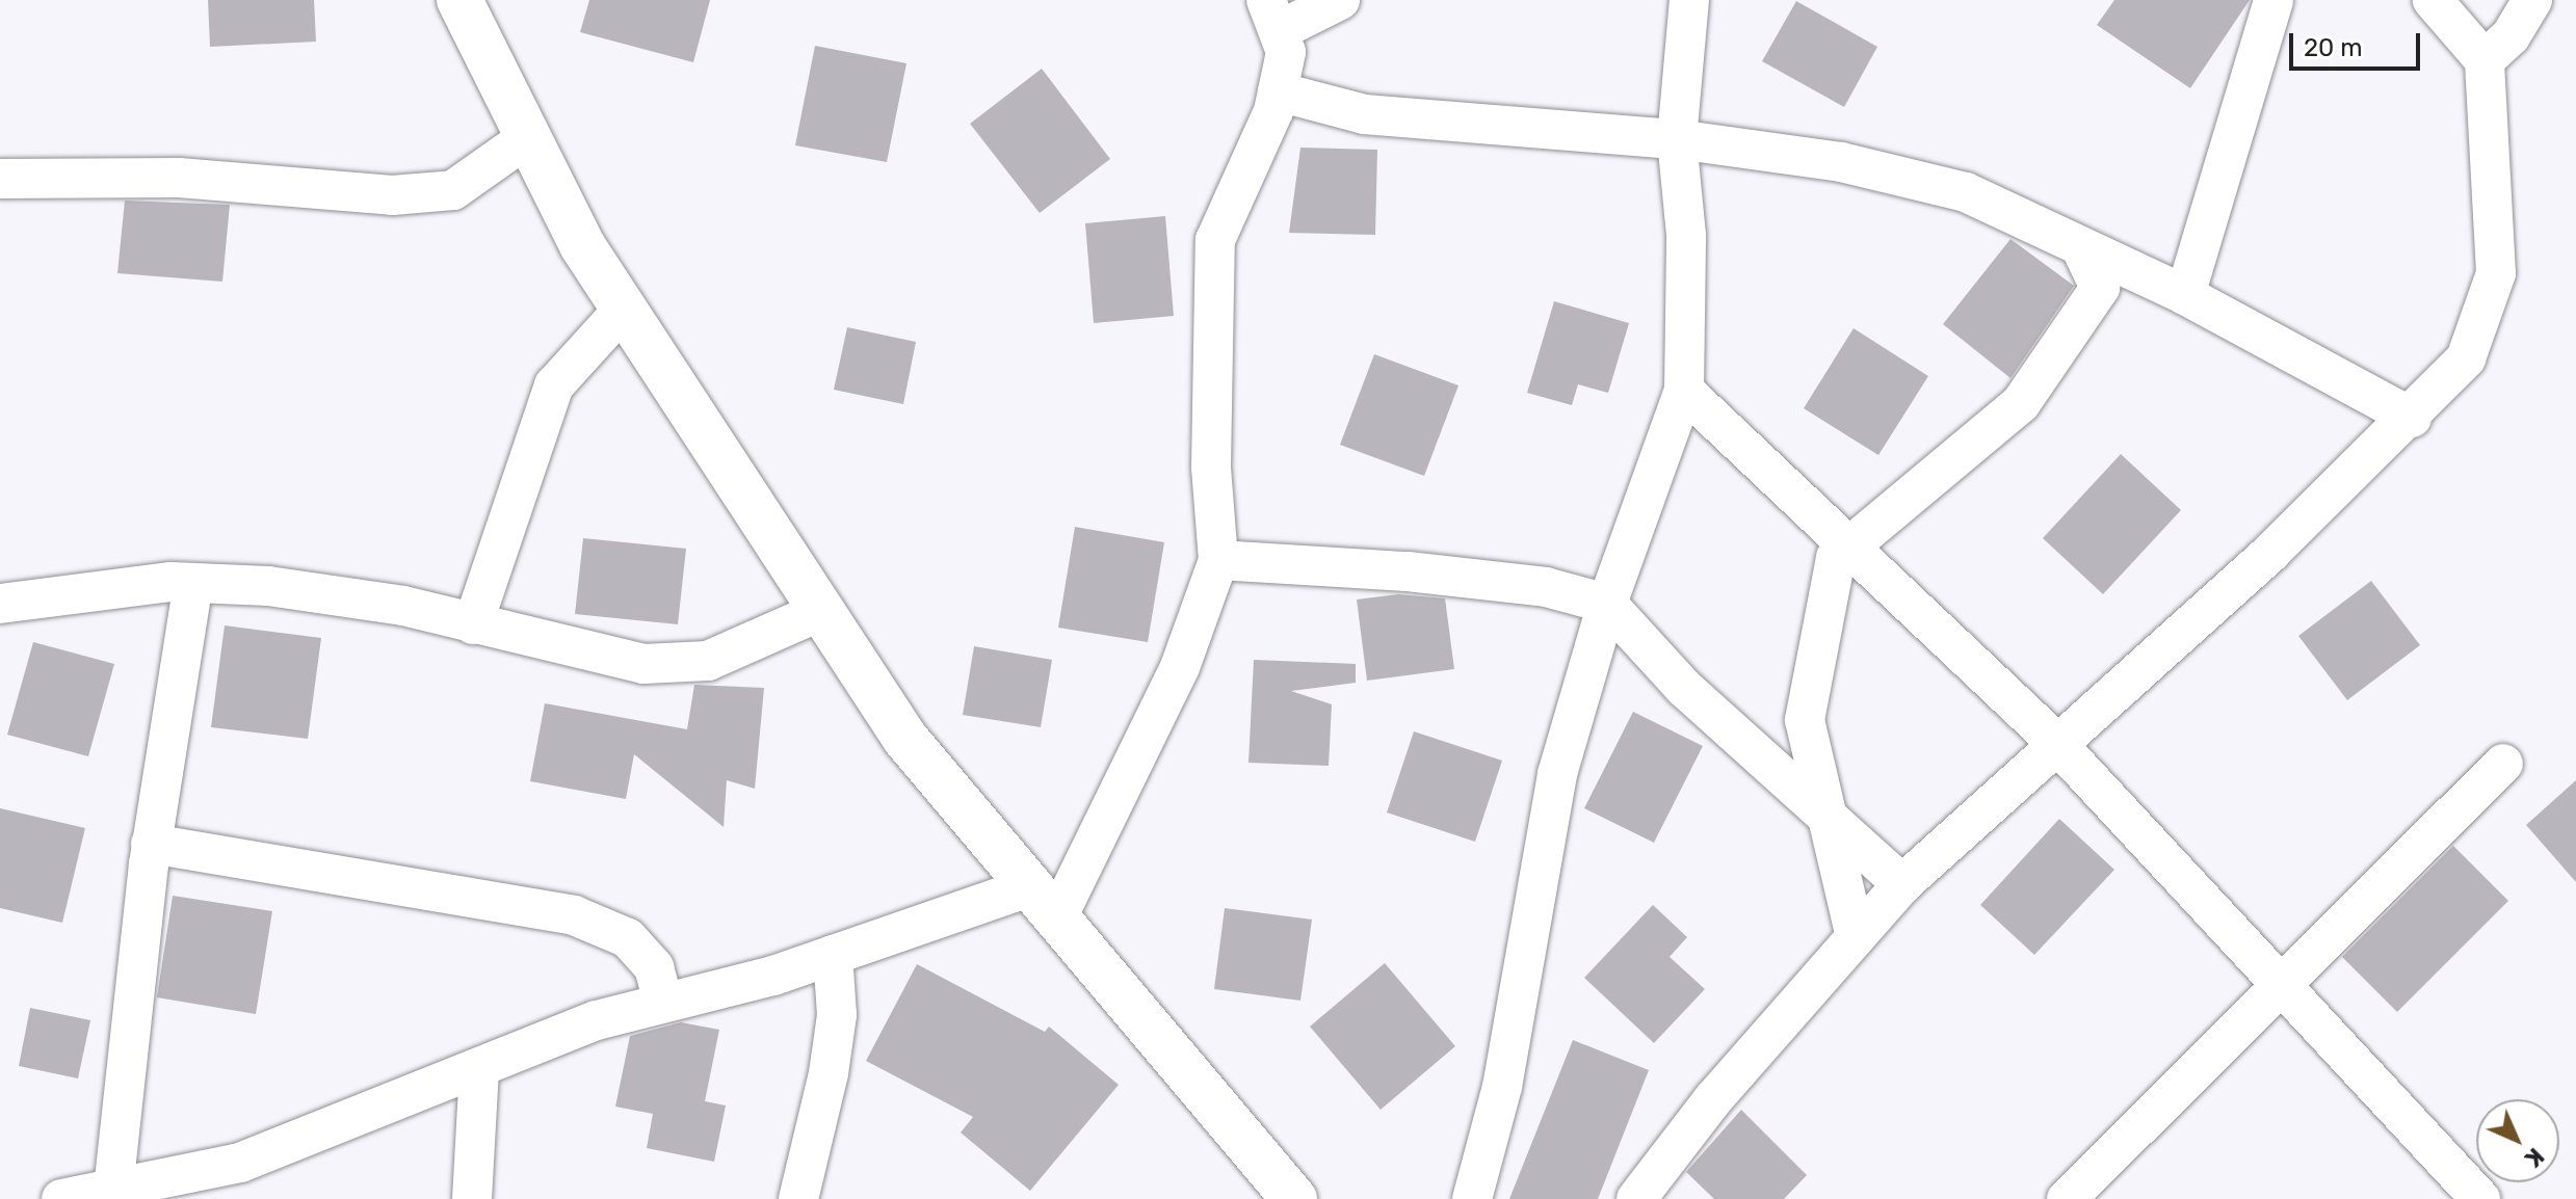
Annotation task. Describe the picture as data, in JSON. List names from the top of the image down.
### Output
{
  "scale_bar": "20 m",
  "north": "bottom right"
}
